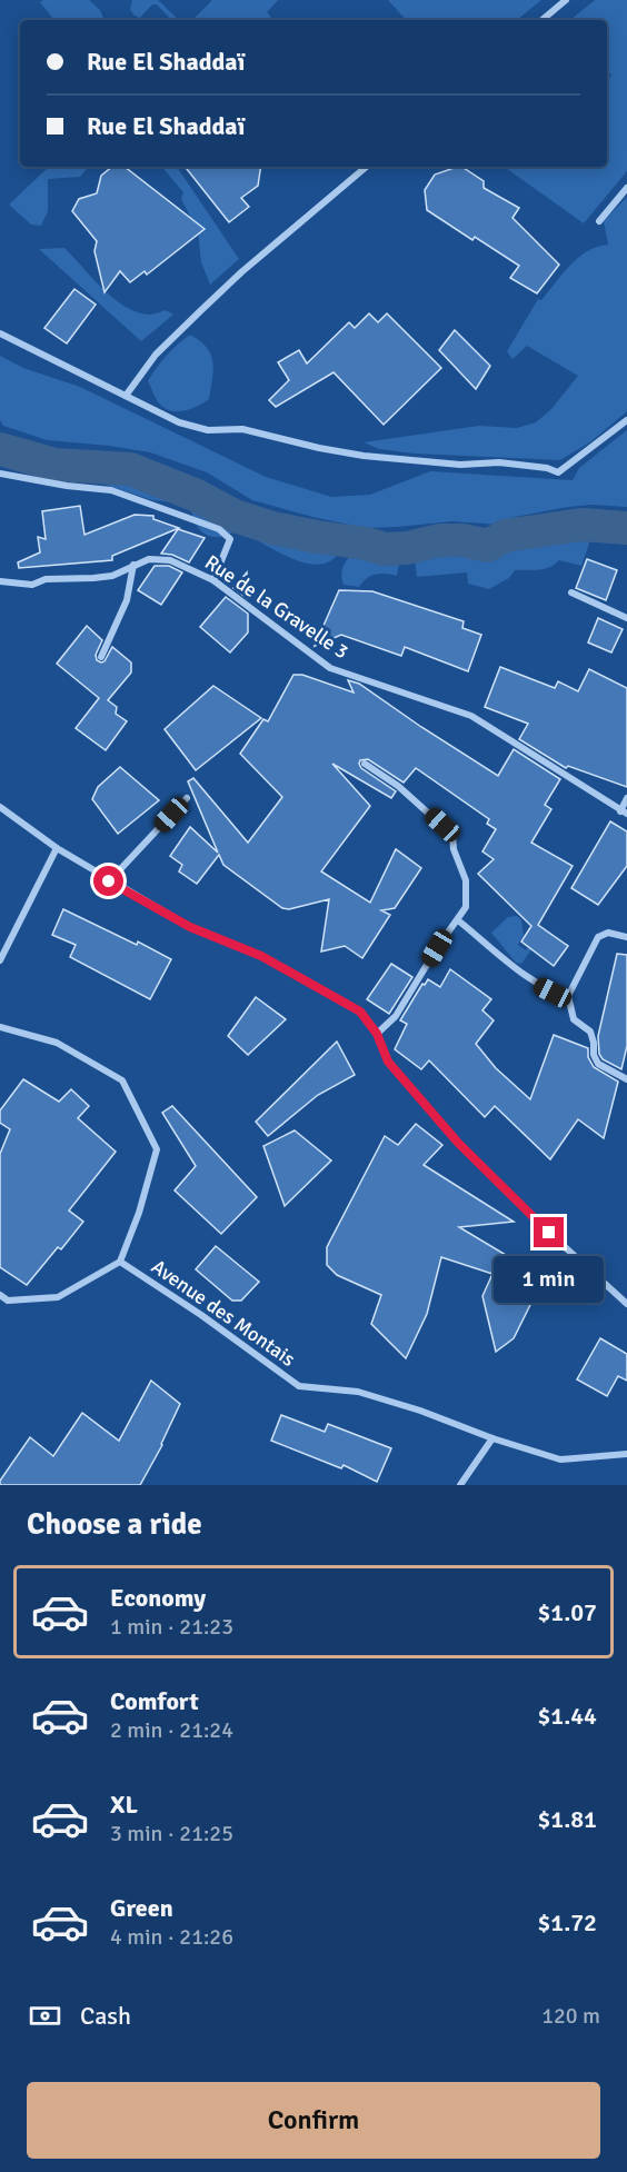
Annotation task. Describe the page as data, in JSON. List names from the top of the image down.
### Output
{
  "streets": {
    "street": ["Rue de la Gravelle 3", "Avenue des Montais"]
  },
  "page": {
    "banner": ["Rue El Shaddaï", "Rue El Shaddaï"],
    "bubble": "1 min",
    "heading": "Choose a ride",
    "list": [
      {
        "name": "Economy",
        "note": "1 min · 21:23",
        "value": "$1.07"
      },
      {
        "name": "Comfort",
        "note": "2 min · 21:24",
        "value": "$1.44"
      },
      {
        "name": "XL",
        "note": "3 min · 21:25",
        "value": "$1.81"
      },
      {
        "name": "Green",
        "note": "4 min · 21:26",
        "value": "$1.72"
      }
    ],
    "pay": ["Cash", "120 m"],
    "buttons": "Confirm"
  }
}
